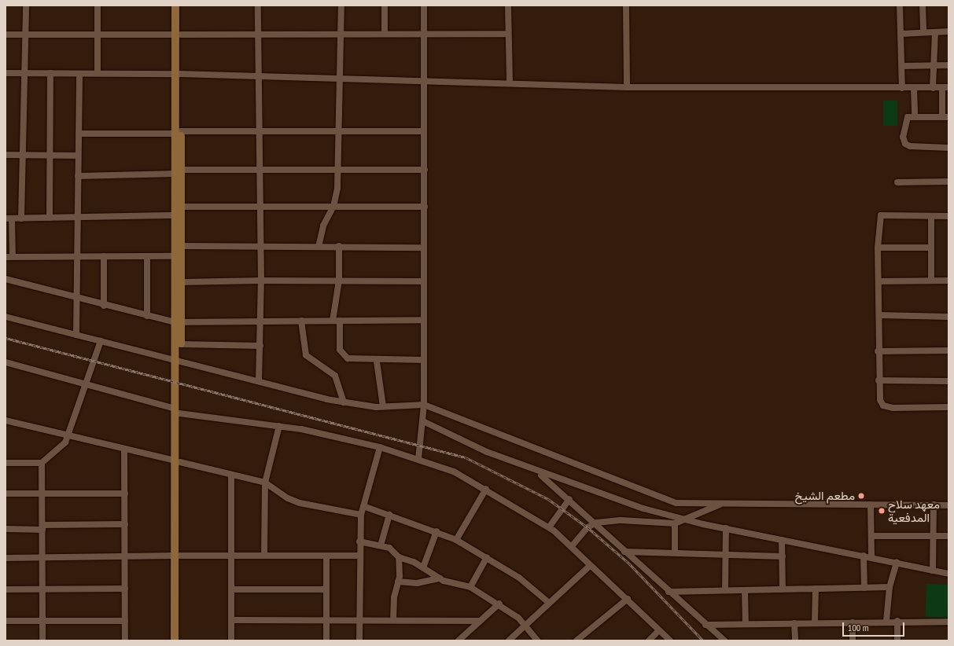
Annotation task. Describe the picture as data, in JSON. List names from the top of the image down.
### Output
{
  "places": ["مطعم الشيخ", "معهد سلاح المدفعية"],
  "scale_bar": "100 m"
}
